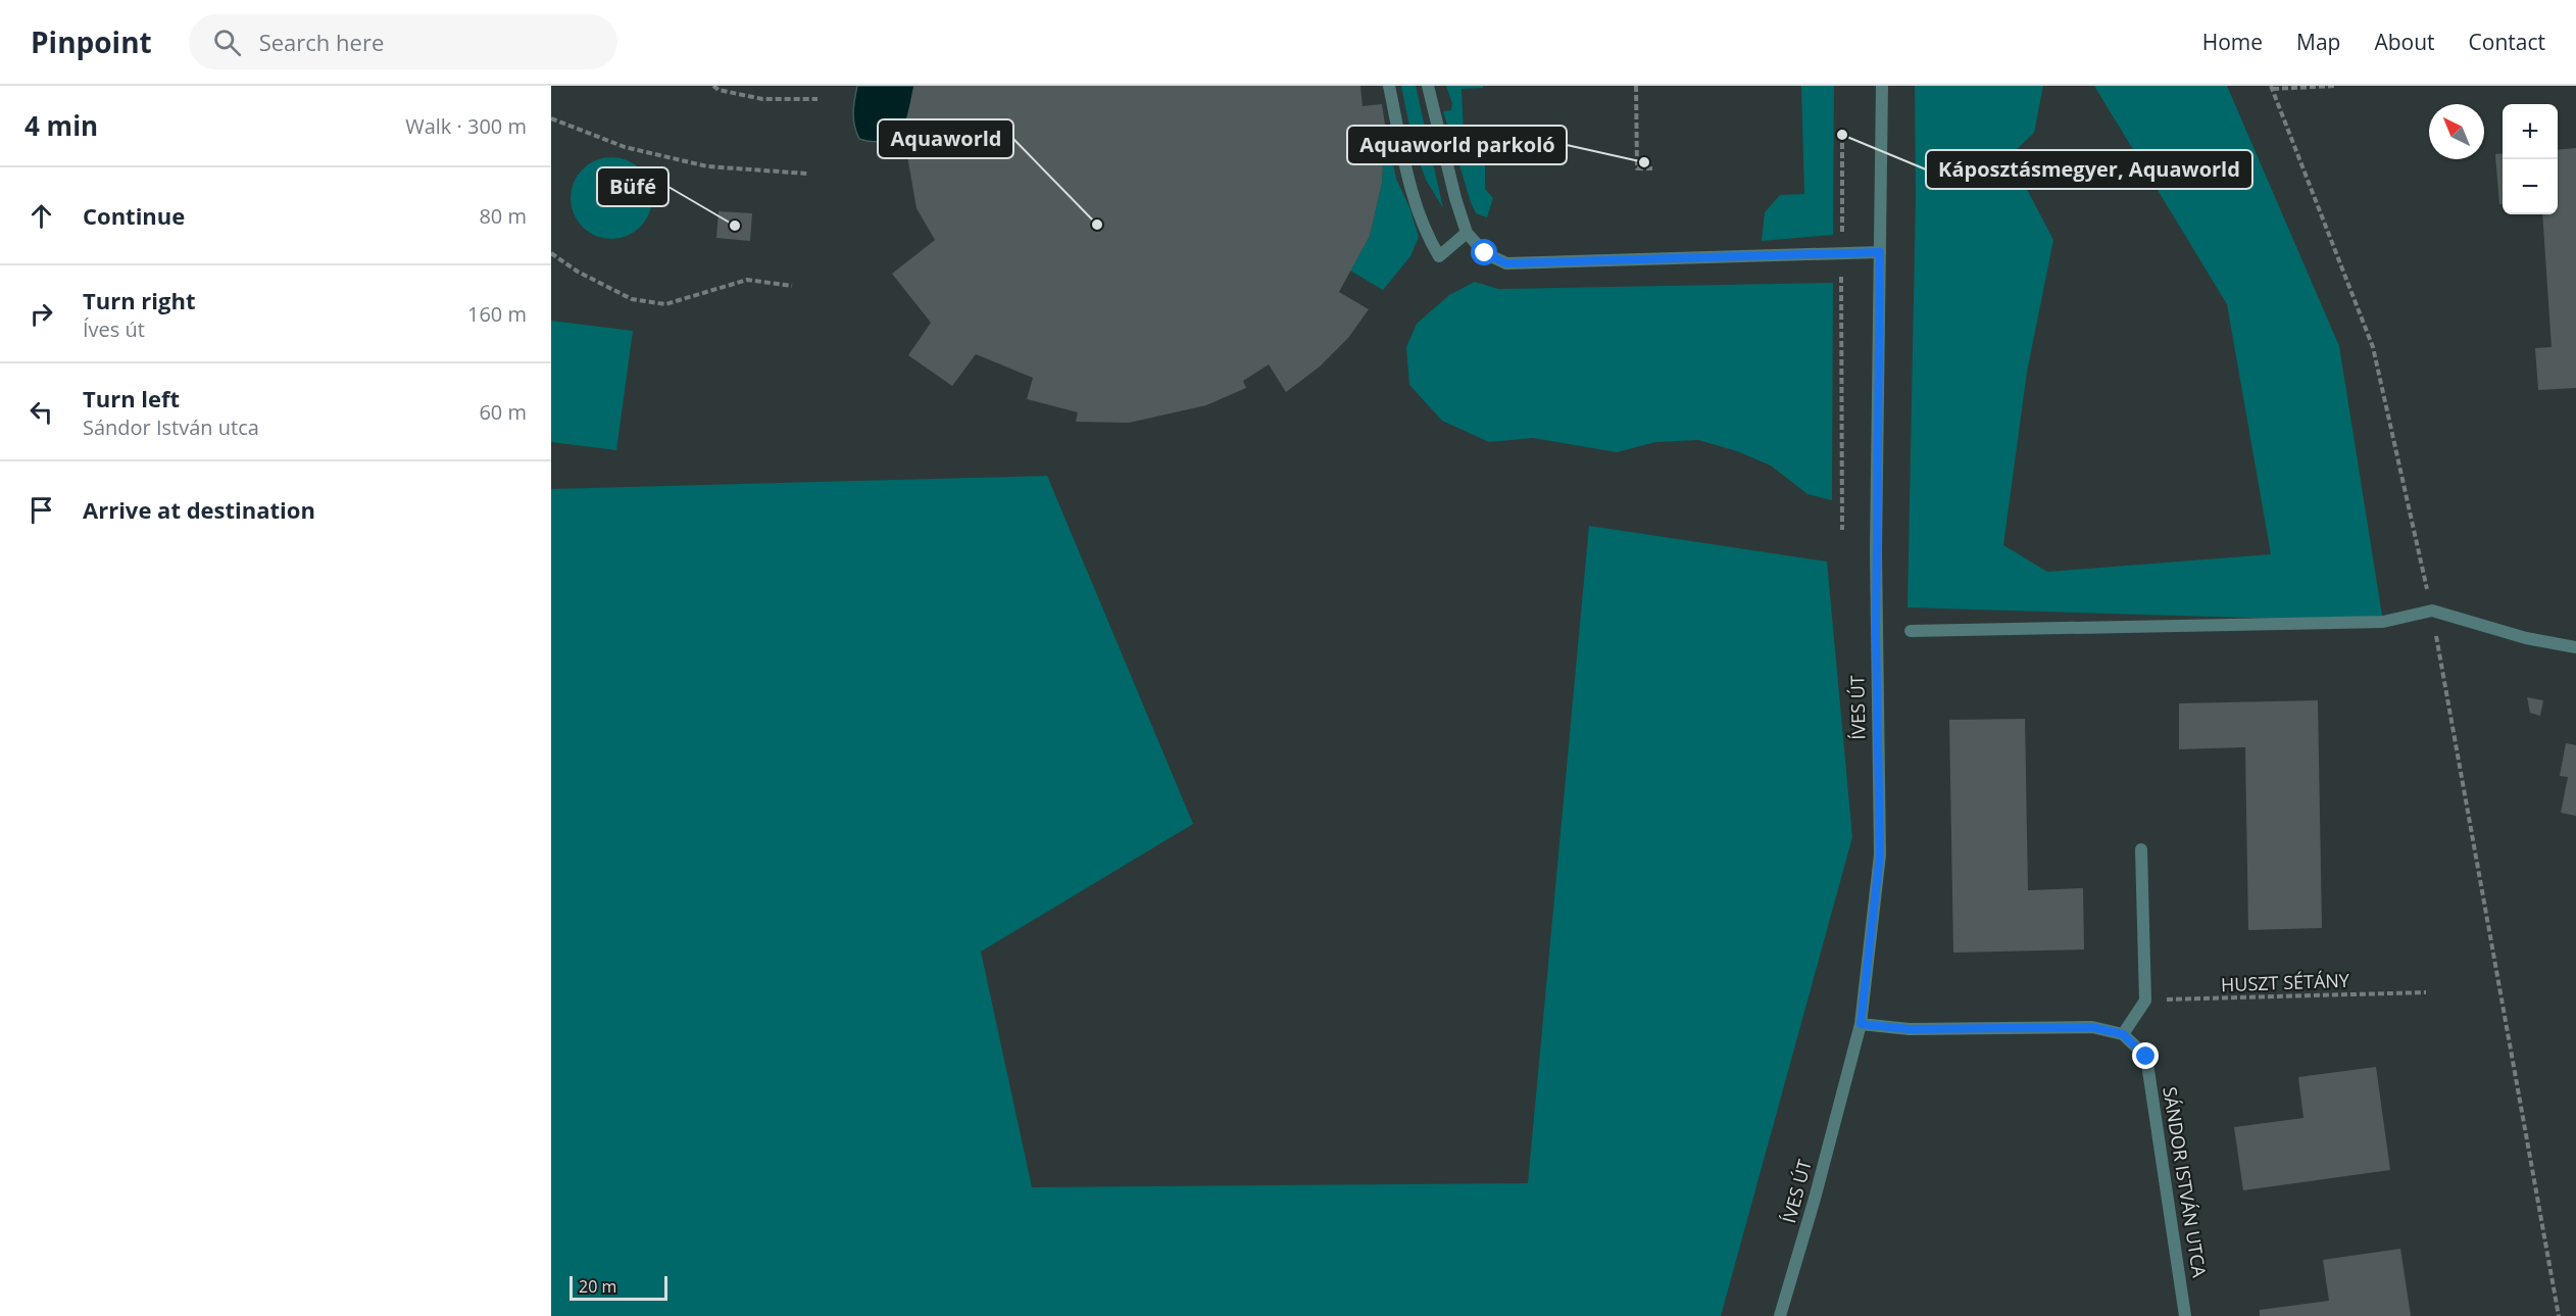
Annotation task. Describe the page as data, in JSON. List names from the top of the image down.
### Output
{
  "streets": {
    "street": ["ÍVES ÚT", "SÁNDOR ISTVÁN UTCA"],
    "path": ["HUSZT SÉTÁNY"]
  },
  "places": [
    "Káposztásmegyer, Aquaworld",
    "Aquaworld parkoló",
    "Aquaworld",
    "Büfé"
  ],
  "scale_bar": "20 m",
  "north": "top left",
  "page": {
    "header": "Pinpoint",
    "search": "Search here",
    "nav": [
      "Home",
      "Map",
      "About",
      "Contact"
    ],
    "heading": ["4 min", "Walk · 300 m"],
    "map_buttons": ["+", "−"],
    "list": [
      ["Continue", "80 m"],
      ["Turn right", "Íves út", "160 m"],
      ["Turn left", "Sándor István utca", "60 m"],
      "Arrive at destination"
    ],
    "scale": "20 m"
  }
}
